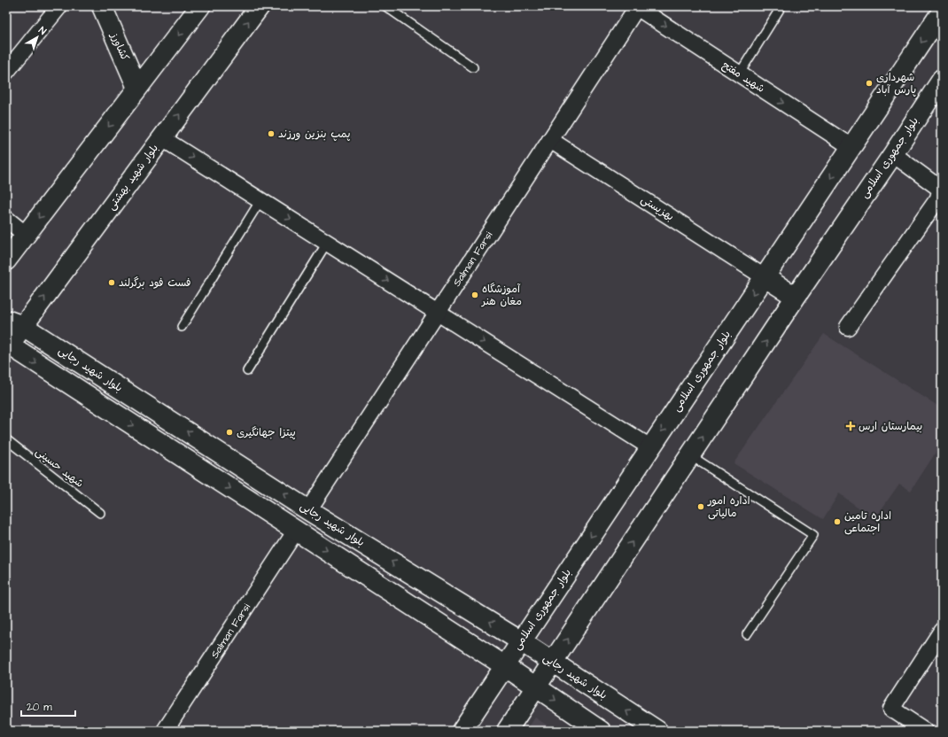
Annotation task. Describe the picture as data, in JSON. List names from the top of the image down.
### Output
{
  "streets": {
    "main road": [
      "کشاورز",
      "بلوار جمهوری اسلامی",
      "بلوار شهید بهشتی",
      "بلوار شهید رجایی"
    ],
    "street": ["شهید مفتح", "بهزیستی", "Salman Farsi"],
    "lane": ["شهید حسینی"]
  },
  "crossings": [
    ["شهید مفتح", "بلوار جمهوری اسلامی"],
    ["شهید مفتح", "Salman Farsi"],
    ["بلوار جمهوری اسلامی", "بهزیستی"],
    ["بلوار جمهوری اسلامی", "بلوار شهید رجایی"],
    ["بلوار شهید بهشتی", "بلوار شهید رجایی"],
    ["بهزیستی", "Salman Farsi"],
    ["Salman Farsi", "بلوار شهید رجایی"]
  ],
  "one_way": ["شهید مفتح"],
  "places": {
    "other": [
      "شهرداری پارس آباد",
      "پمپ بنزین ورزند",
      "فست فود برگرلند",
      "آموزشگاه مغان هنر",
      "پیتزا جهانگیری",
      "اداره امور مالیاتی",
      "اداره تامین اجتماعی"
    ],
    "health": ["بیمارستان ارس"]
  },
  "scale_bar": "20 m",
  "north": "top right"
}
